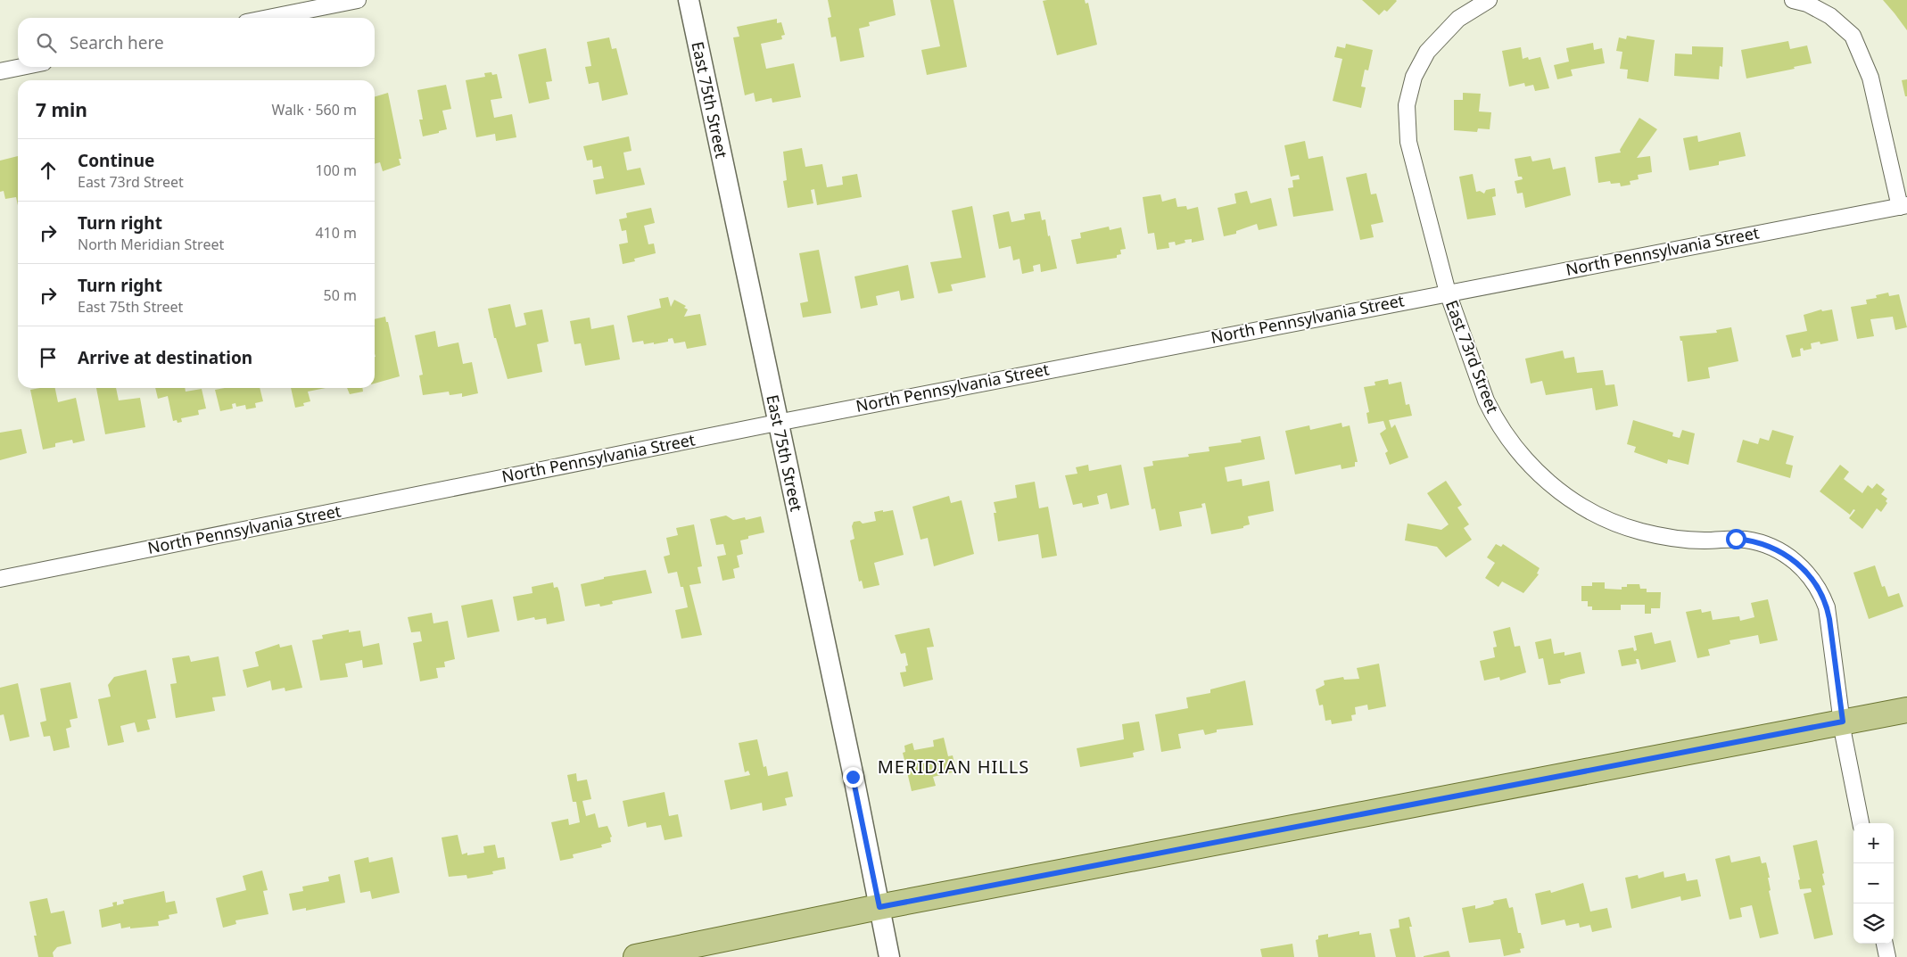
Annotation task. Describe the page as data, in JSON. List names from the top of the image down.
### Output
{
  "streets": {
    "street": ["East 75th Street", "North Pennsylvania Street", "East 73rd Street"]
  },
  "crossings": [
    ["East 75th Street", "North Pennsylvania Street"],
    ["North Pennsylvania Street", "East 73rd Street"]
  ],
  "districts": ["MERIDIAN HILLS"],
  "page": {
    "search": "Search here",
    "heading": ["7 min", "Walk · 560 m"],
    "list": [
      ["Continue", "East 73rd Street", "100 m"],
      ["Turn right", "North Meridian Street", "410 m"],
      ["Turn right", "East 75th Street", "50 m"],
      "Arrive at destination"
    ],
    "map_buttons": ["+", "−"]
  }
}
